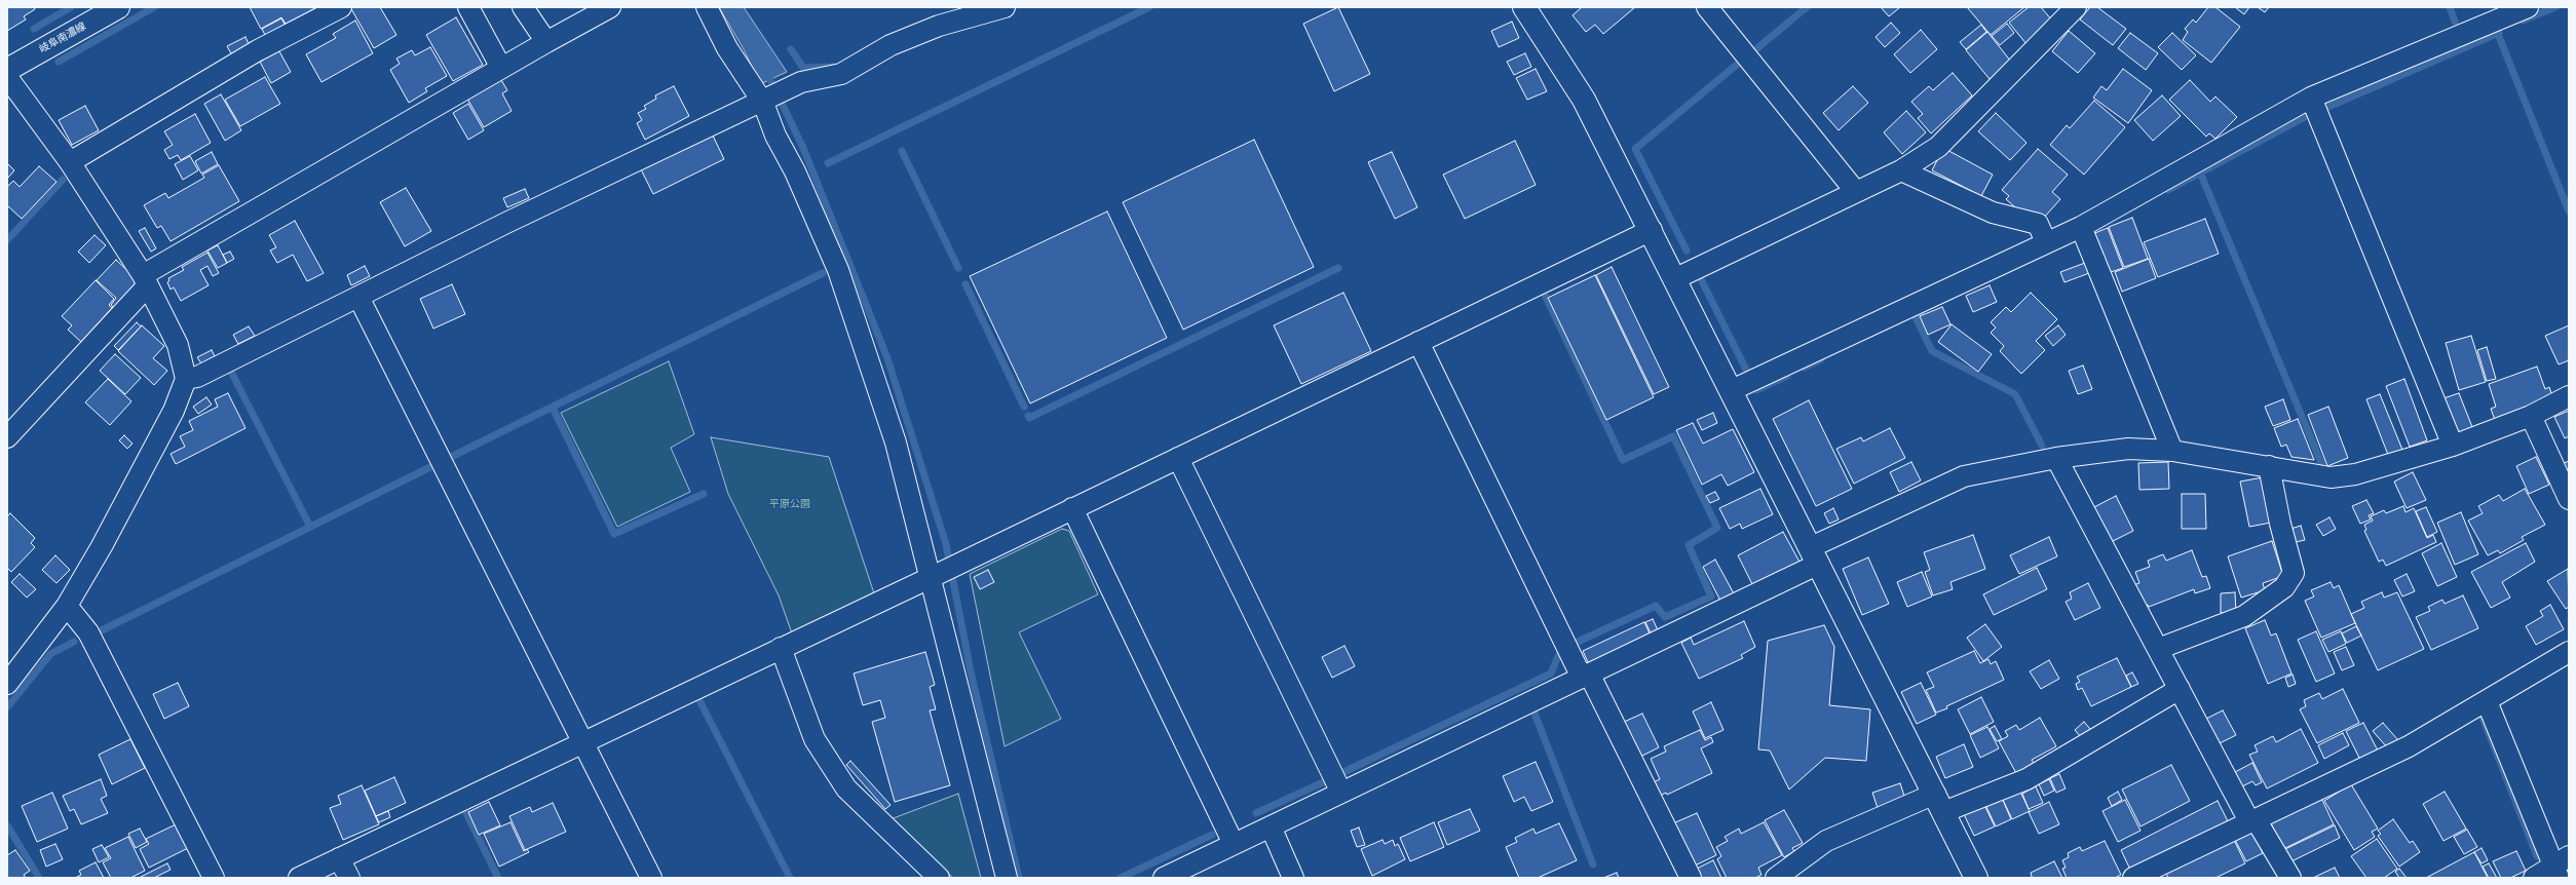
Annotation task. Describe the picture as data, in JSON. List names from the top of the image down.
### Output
{
  "streets": {
    "street": ["岐阜南濃線"]
  },
  "parks": ["平原公園"]
}
